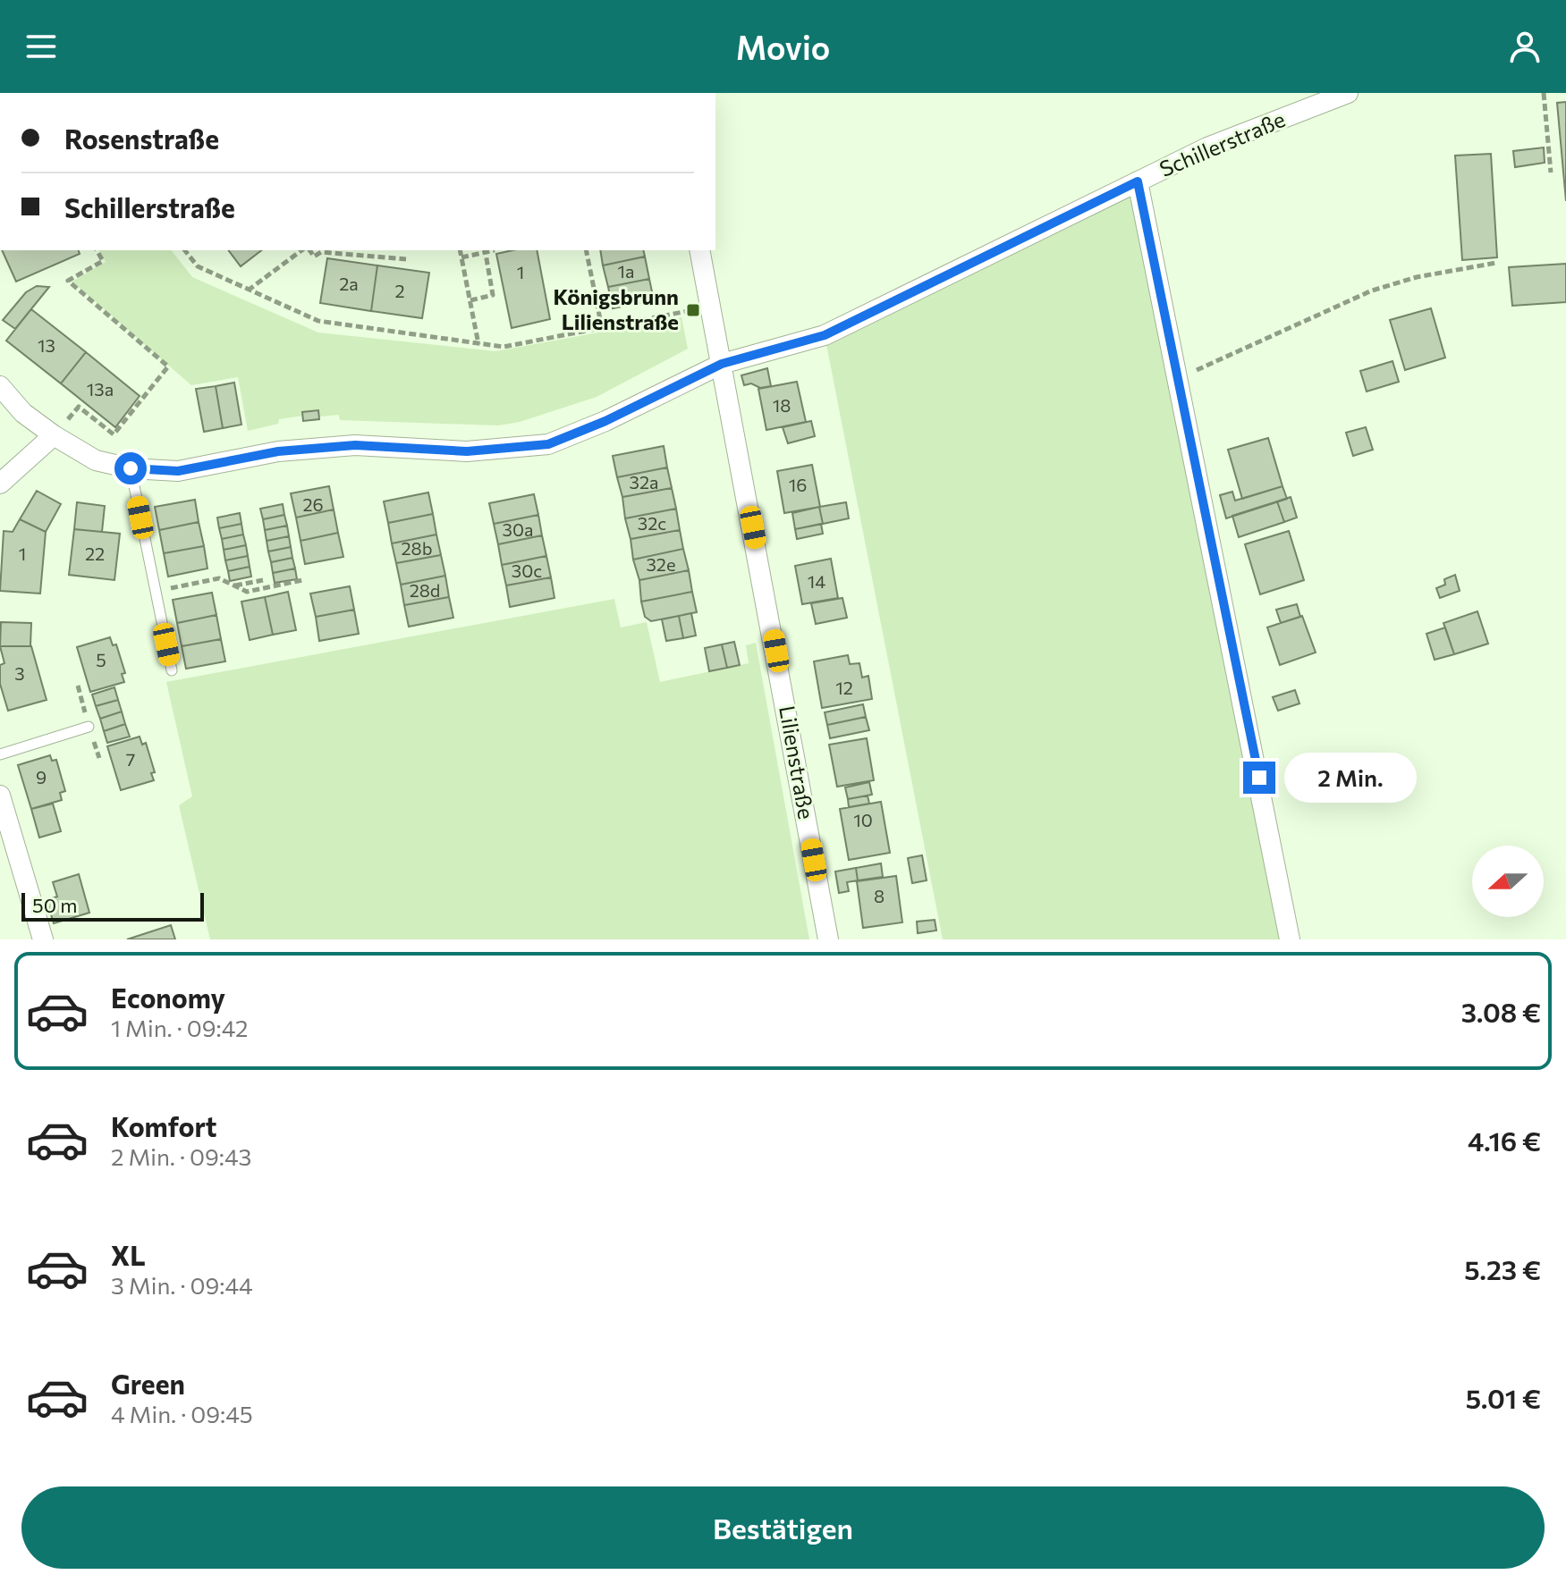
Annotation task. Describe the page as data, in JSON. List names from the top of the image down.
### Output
{
  "streets": {
    "street": ["Schillerstraße", "Lilienstraße"]
  },
  "crossings": [
    ["Schillerstraße", "Lilienstraße"]
  ],
  "places": {
    "transit": ["Königsbrunn Lilienstraße"]
  },
  "house_numbers": [
    "1a",
    "1",
    "2a",
    "2",
    "13",
    "13a",
    "18",
    "32a",
    "16",
    "26",
    "32c",
    "30a",
    "28b",
    "1",
    "22",
    "32e",
    "30c",
    "14",
    "28d",
    "5",
    "3",
    "12",
    "7",
    "9",
    "10",
    "8"
  ],
  "scale_bar": "50 m",
  "north": "left",
  "page": {
    "header": "Movio",
    "banner": ["Rosenstraße", "Schillerstraße"],
    "bubble": "2 Min.",
    "scale": "50 m",
    "list": [
      {
        "name": "Economy",
        "note": "1 Min. · 09:42",
        "value": "3.08 €"
      },
      {
        "name": "Komfort",
        "note": "2 Min. · 09:43",
        "value": "4.16 €"
      },
      {
        "name": "XL",
        "note": "3 Min. · 09:44",
        "value": "5.23 €"
      },
      {
        "name": "Green",
        "note": "4 Min. · 09:45",
        "value": "5.01 €"
      }
    ],
    "buttons": "Bestätigen"
  }
}
